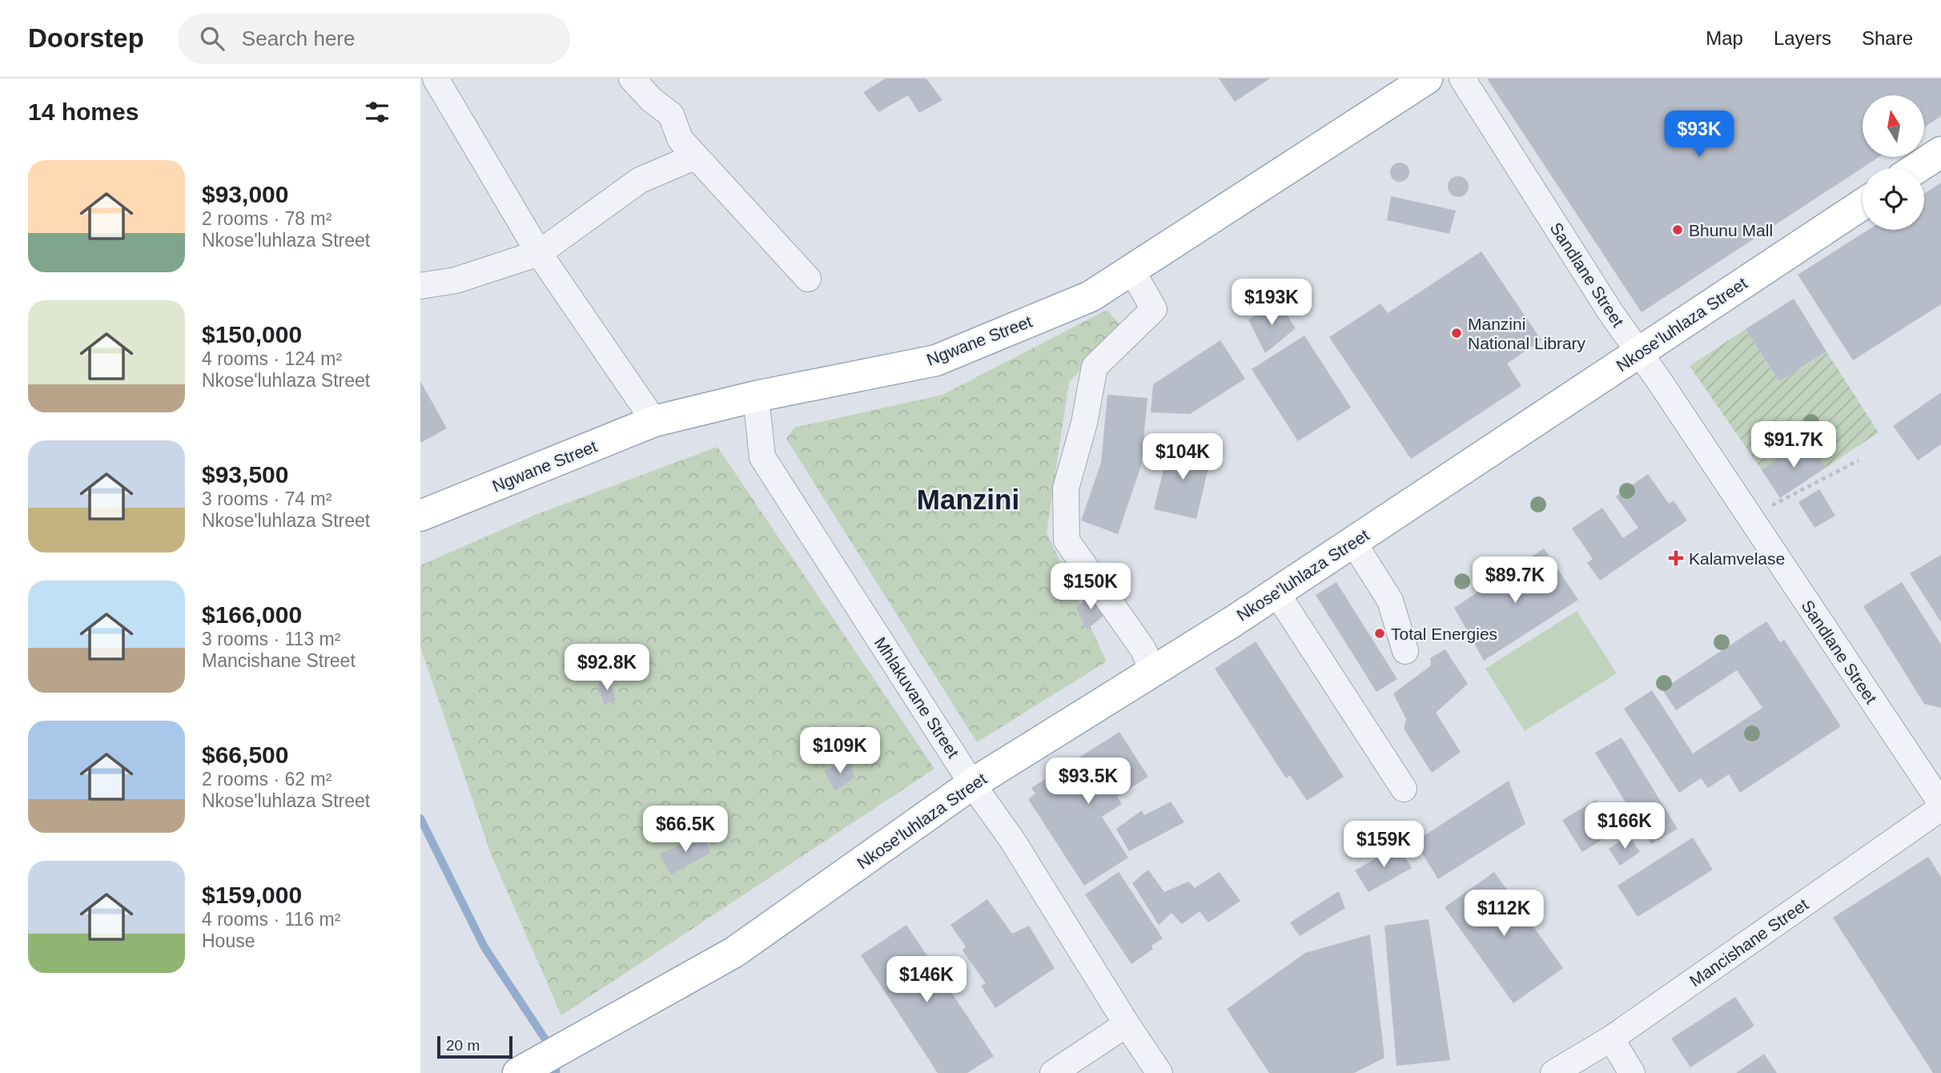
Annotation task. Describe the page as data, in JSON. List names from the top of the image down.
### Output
{
  "streets": {
    "main road": ["Nkose'luhlaza Street", "Ngwane Street"],
    "street": ["Sandlane Street", "Mhlakuvane Street", "Mancishane Street"]
  },
  "crossings": [
    ["Sandlane Street", "Nkose'luhlaza Street"],
    ["Nkose'luhlaza Street", "Mhlakuvane Street"],
    ["Ngwane Street", "Mhlakuvane Street"]
  ],
  "districts": ["Manzini"],
  "places": {
    "other": ["Bhunu Mall", "Manzini National Library", "Total Energies"],
    "health": ["Kalamvelase"]
  },
  "scale_bar": "20 m",
  "north": "top",
  "page": {
    "header": "Doorstep",
    "search": "Search here",
    "nav": ["Map", "Layers", "Share"],
    "heading": "14 homes",
    "price": [
      "$93K",
      "$193K",
      "$91.7K",
      "$104K",
      "$89.7K",
      "$150K",
      "$92.8K",
      "$109K",
      "$93.5K",
      "$166K",
      "$66.5K",
      "$159K",
      "$112K",
      "$146K"
    ],
    "list": [
      {
        "name": "$93,000",
        "note": "2 rooms · 78 m² · Nkose'luhlaza Street"
      },
      {
        "name": "$150,000",
        "note": "4 rooms · 124 m² · Nkose'luhlaza Street"
      },
      {
        "name": "$93,500",
        "note": "3 rooms · 74 m² · Nkose'luhlaza Street"
      },
      {
        "name": "$166,000",
        "note": "3 rooms · 113 m² · Mancishane Street"
      },
      {
        "name": "$66,500",
        "note": "2 rooms · 62 m² · Nkose'luhlaza Street"
      },
      {
        "name": "$159,000",
        "note": "4 rooms · 116 m² · House"
      }
    ],
    "scale": "20 m"
  }
}
